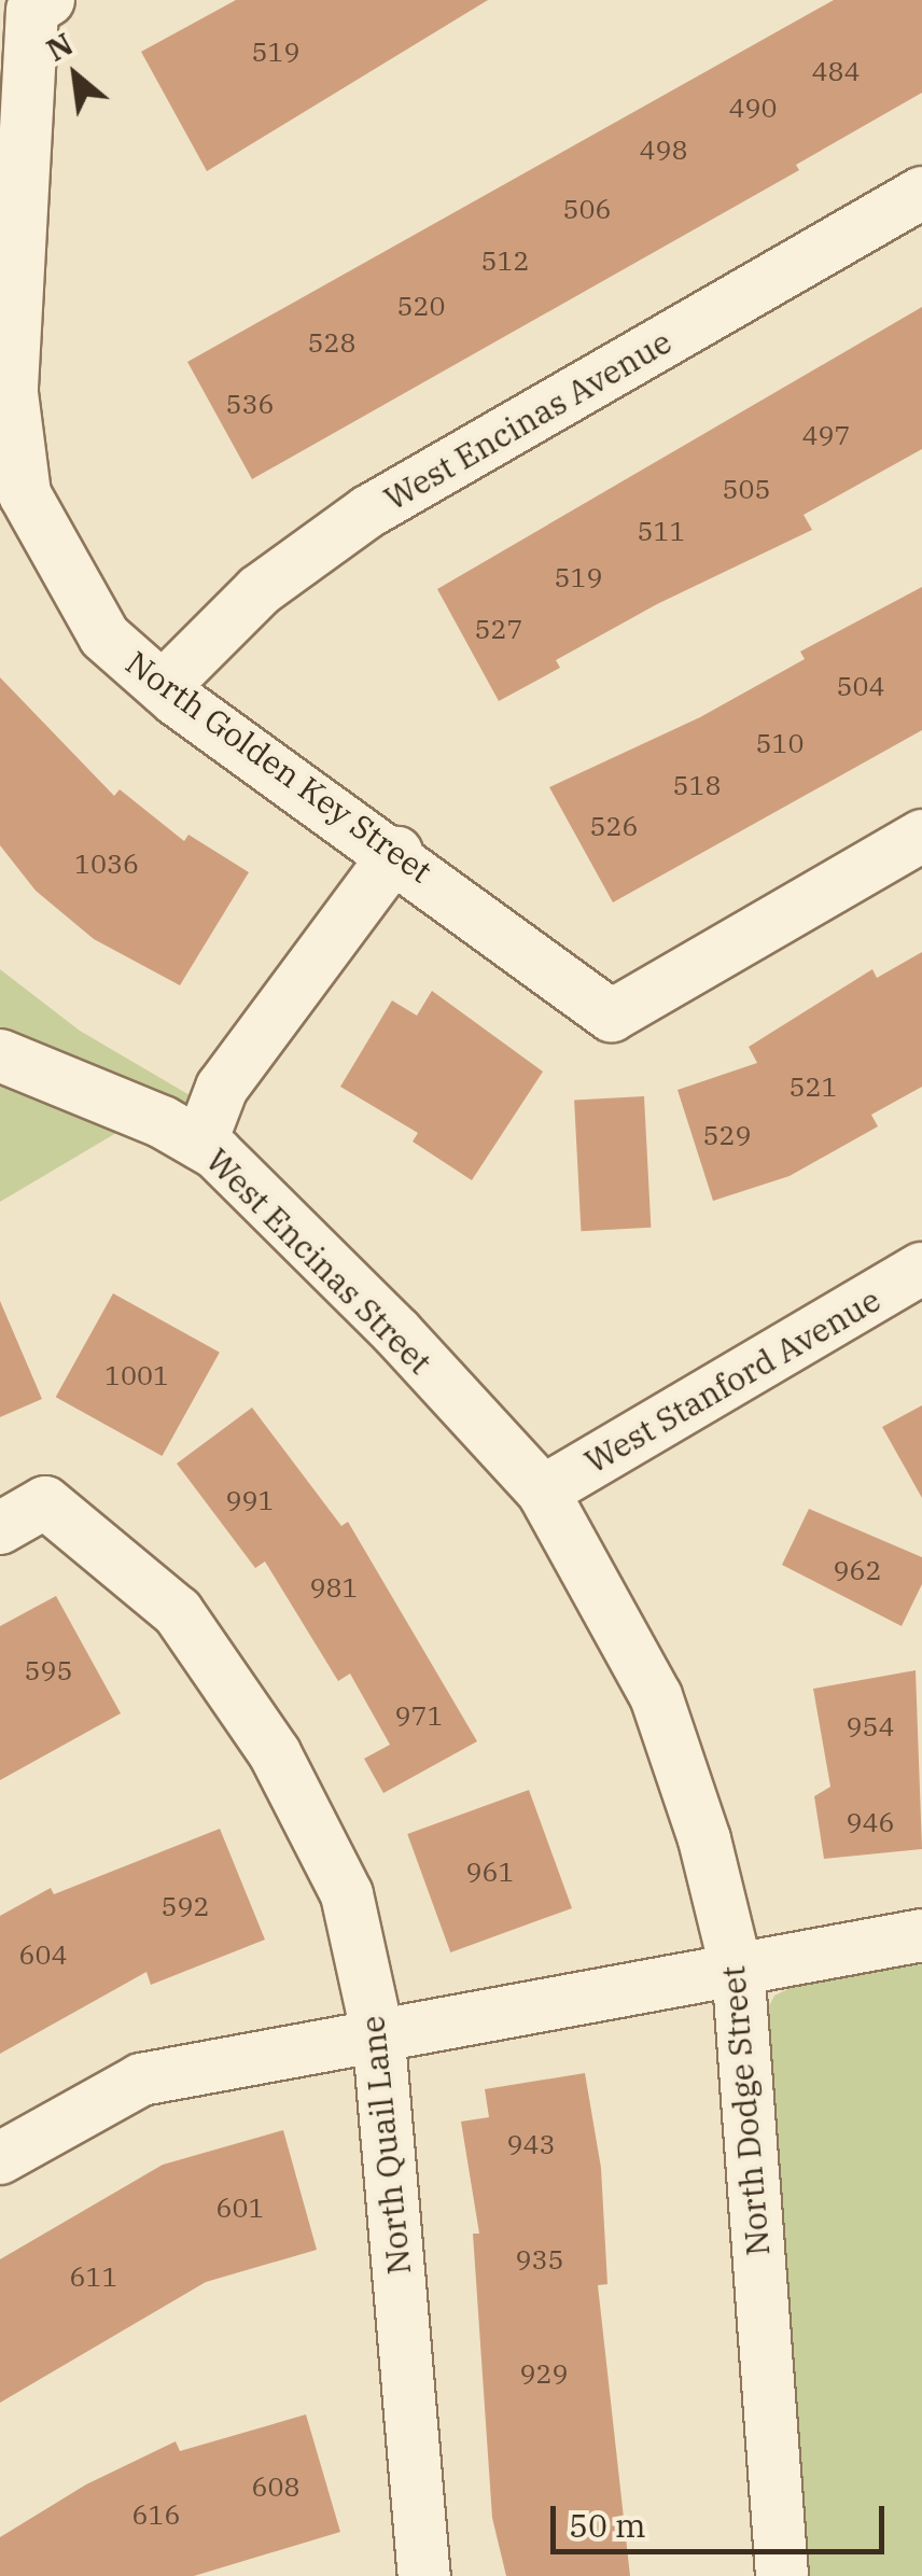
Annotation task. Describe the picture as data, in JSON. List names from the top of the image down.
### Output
{
  "streets": {
    "street": [
      "West Encinas Avenue",
      "North Golden Key Street",
      "West Encinas Street",
      "West Stanford Avenue",
      "North Dodge Street",
      "North Quail Lane"
    ]
  },
  "crossings": [
    ["West Encinas Avenue", "North Golden Key Street"],
    ["West Encinas Street", "West Stanford Avenue"],
    ["West Encinas Street", "North Dodge Street"],
    ["West Stanford Avenue", "North Dodge Street"]
  ],
  "house_numbers": [
    "519",
    "484",
    "490",
    "498",
    "506",
    "512",
    "520",
    "528",
    "536",
    "497",
    "505",
    "511",
    "519",
    "527",
    "504",
    "510",
    "518",
    "526",
    "1036",
    "521",
    "529",
    "1001",
    "991",
    "962",
    "981",
    "595",
    "971",
    "954",
    "946",
    "961",
    "592",
    "604",
    "943",
    "601",
    "935",
    "611",
    "929",
    "608",
    "616"
  ],
  "scale_bar": "50 m",
  "north": "top left"
}
